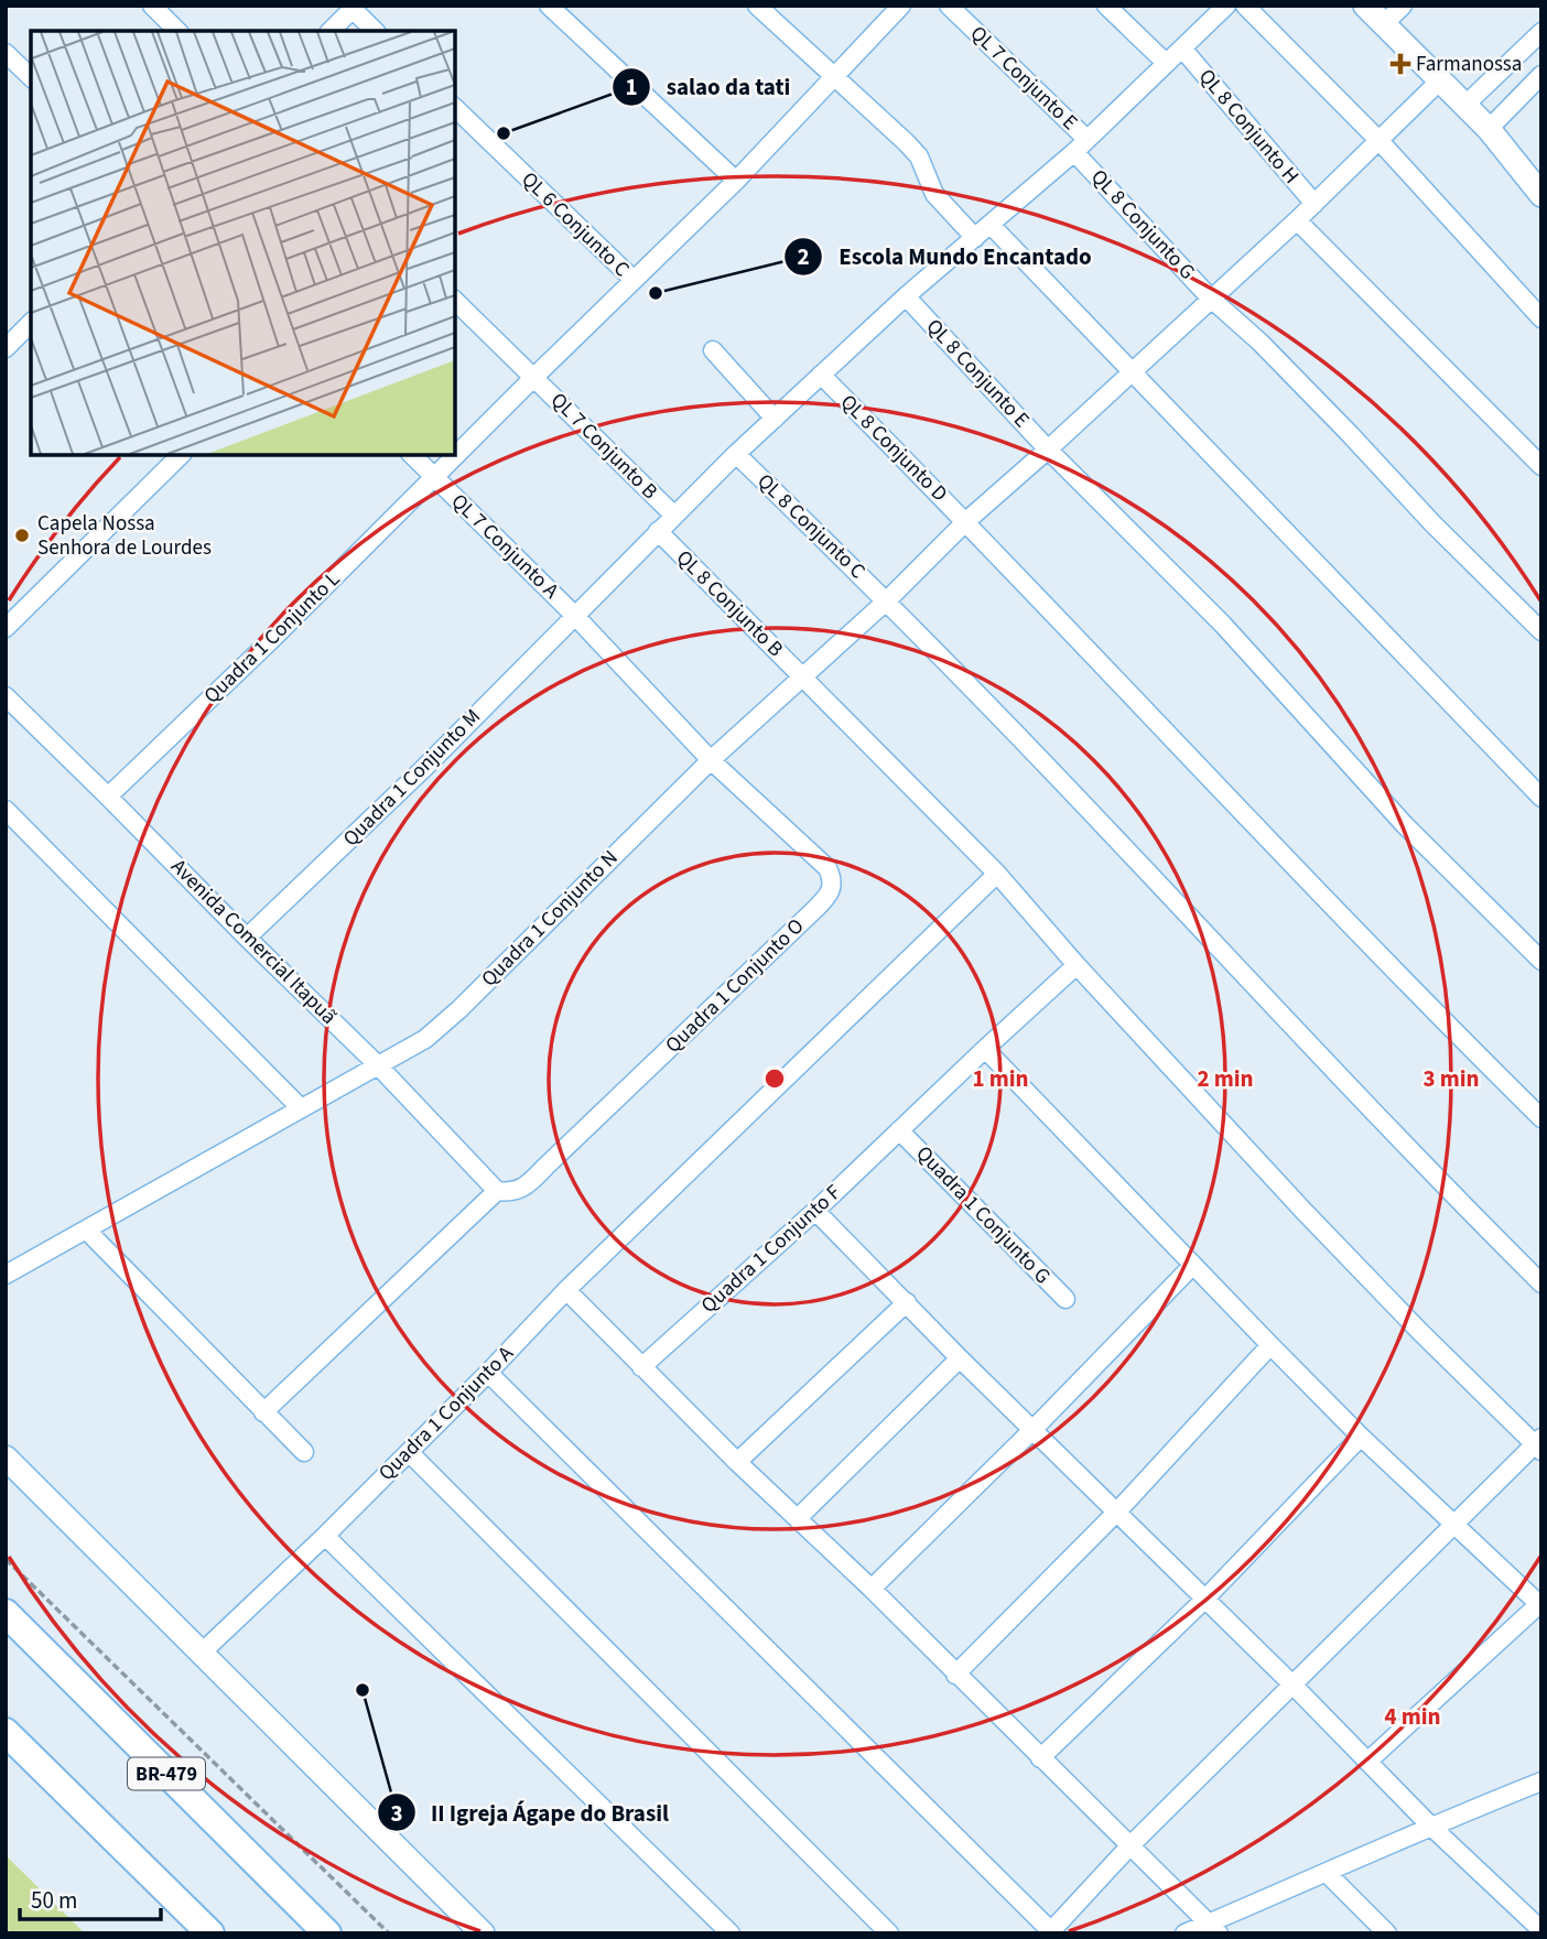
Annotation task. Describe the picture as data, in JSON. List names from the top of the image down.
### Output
{
  "streets": {
    "main road": ["BR-479"],
    "street": [
      "QL 7 Conjunto E",
      "QL 8 Conjunto H",
      "QL 6 Conjunto C",
      "QL 8 Conjunto G",
      "QL 8 Conjunto E",
      "QL 7 Conjunto B",
      "QL 8 Conjunto D",
      "QL 8 Conjunto C",
      "QL 7 Conjunto A",
      "QL 8 Conjunto B",
      "Quadra 1 Conjunto L",
      "Quadra 1 Conjunto M",
      "Quadra 1 Conjunto N",
      "Avenida Comercial Itapuã",
      "Quadra 1 Conjunto O",
      "Quadra 1 Conjunto G",
      "Quadra 1 Conjunto F",
      "Quadra 1 Conjunto A"
    ]
  },
  "crossings": [
    ["QL 7 Conjunto E", "QL 8 Conjunto H"],
    ["QL 7 Conjunto E", "QL 8 Conjunto G"],
    ["QL 7 Conjunto E", "Quadra 1 Conjunto M"],
    ["QL 8 Conjunto H", "Quadra 1 Conjunto N"],
    ["QL 6 Conjunto C", "QL 7 Conjunto B"],
    ["QL 6 Conjunto C", "QL 7 Conjunto A"],
    ["QL 6 Conjunto C", "Quadra 1 Conjunto L"],
    ["QL 8 Conjunto G", "Quadra 1 Conjunto M"],
    ["QL 8 Conjunto G", "Quadra 1 Conjunto N"],
    ["QL 8 Conjunto E", "Quadra 1 Conjunto M"],
    ["QL 8 Conjunto E", "Quadra 1 Conjunto N"],
    ["QL 7 Conjunto B", "Quadra 1 Conjunto M"],
    ["QL 8 Conjunto D", "Quadra 1 Conjunto M"],
    ["QL 8 Conjunto D", "Quadra 1 Conjunto N"],
    ["QL 8 Conjunto C", "Quadra 1 Conjunto M"],
    ["QL 8 Conjunto C", "Quadra 1 Conjunto N"],
    ["QL 7 Conjunto A", "Quadra 1 Conjunto L"],
    ["QL 7 Conjunto A", "Quadra 1 Conjunto M"],
    ["QL 7 Conjunto A", "Quadra 1 Conjunto N"],
    ["QL 7 Conjunto A", "Quadra 1 Conjunto O"],
    ["QL 8 Conjunto B", "Quadra 1 Conjunto M"],
    ["QL 8 Conjunto B", "Quadra 1 Conjunto N"],
    ["QL 8 Conjunto B", "Quadra 1 Conjunto F"],
    ["QL 8 Conjunto B", "Quadra 1 Conjunto A"],
    ["Quadra 1 Conjunto L", "Avenida Comercial Itapuã"],
    ["Quadra 1 Conjunto M", "Avenida Comercial Itapuã"],
    ["Quadra 1 Conjunto N", "Avenida Comercial Itapuã"],
    ["Quadra 1 Conjunto N", "Quadra 1 Conjunto O"],
    ["Avenida Comercial Itapuã", "Quadra 1 Conjunto O"],
    ["Quadra 1 Conjunto G", "Quadra 1 Conjunto F"]
  ],
  "places": {
    "health": ["Farmanossa"],
    "other": [
      "salao da tati",
      "Escola Mundo Encantado",
      "Capela Nossa Senhora de Lourdes",
      "II Igreja Ágape do Brasil"
    ]
  },
  "scale_bar": "50 m",
  "rings": [
    "1 min",
    "2 min",
    "3 min",
    "4 min"
  ]
}
